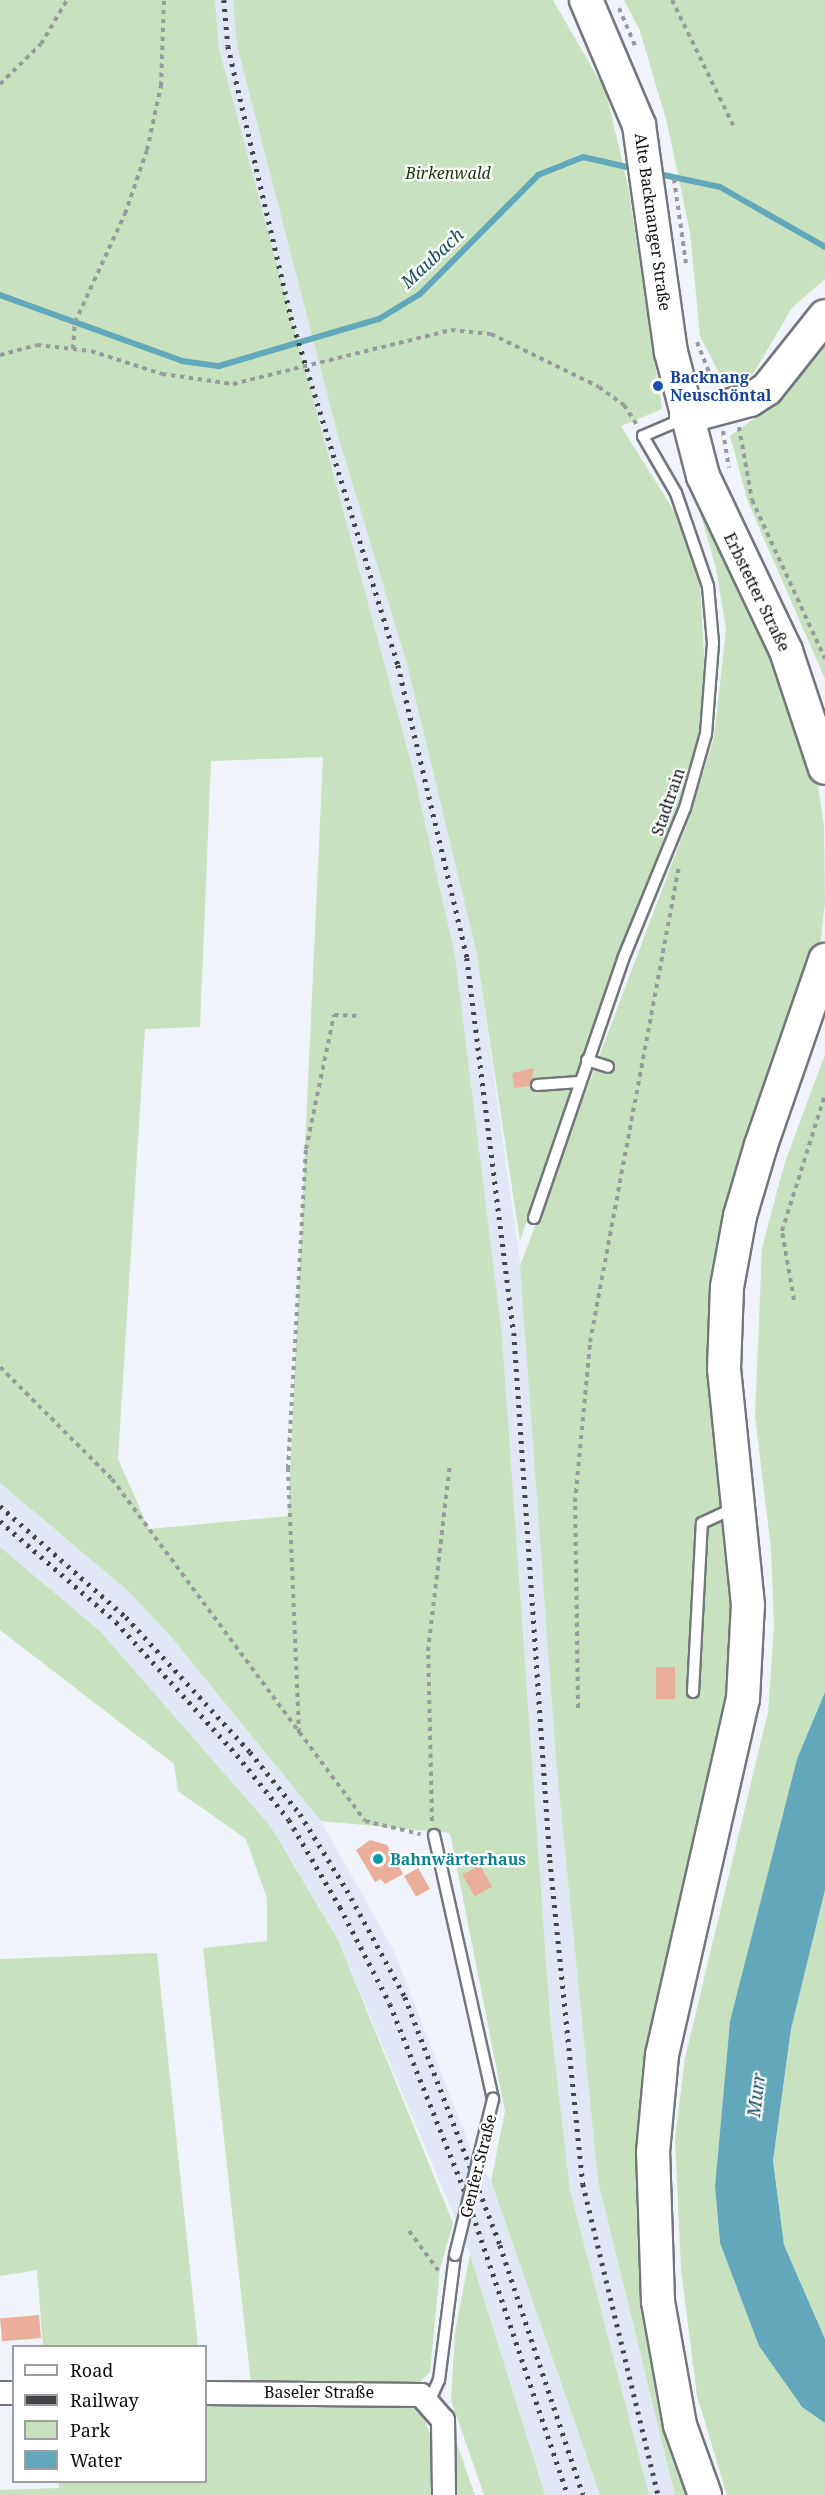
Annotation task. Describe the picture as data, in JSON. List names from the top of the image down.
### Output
{
  "streets": {
    "street": ["Alte Backnanger Straße", "Erbstetter Straße", "Baseler Straße"],
    "lane": ["Stadtrain", "Genfer Straße"]
  },
  "crossings": [
    ["Alte Backnanger Straße", "Erbstetter Straße"],
    ["Genfer Straße", "Baseler Straße"]
  ],
  "water": ["Maubach", "Murr"],
  "parks": ["Birkenwald"],
  "places": ["Backnang Neuschöntal", "Bahnwärterhaus"],
  "legend": [
    "Road",
    "Railway",
    "Park",
    "Water"
  ]
}
